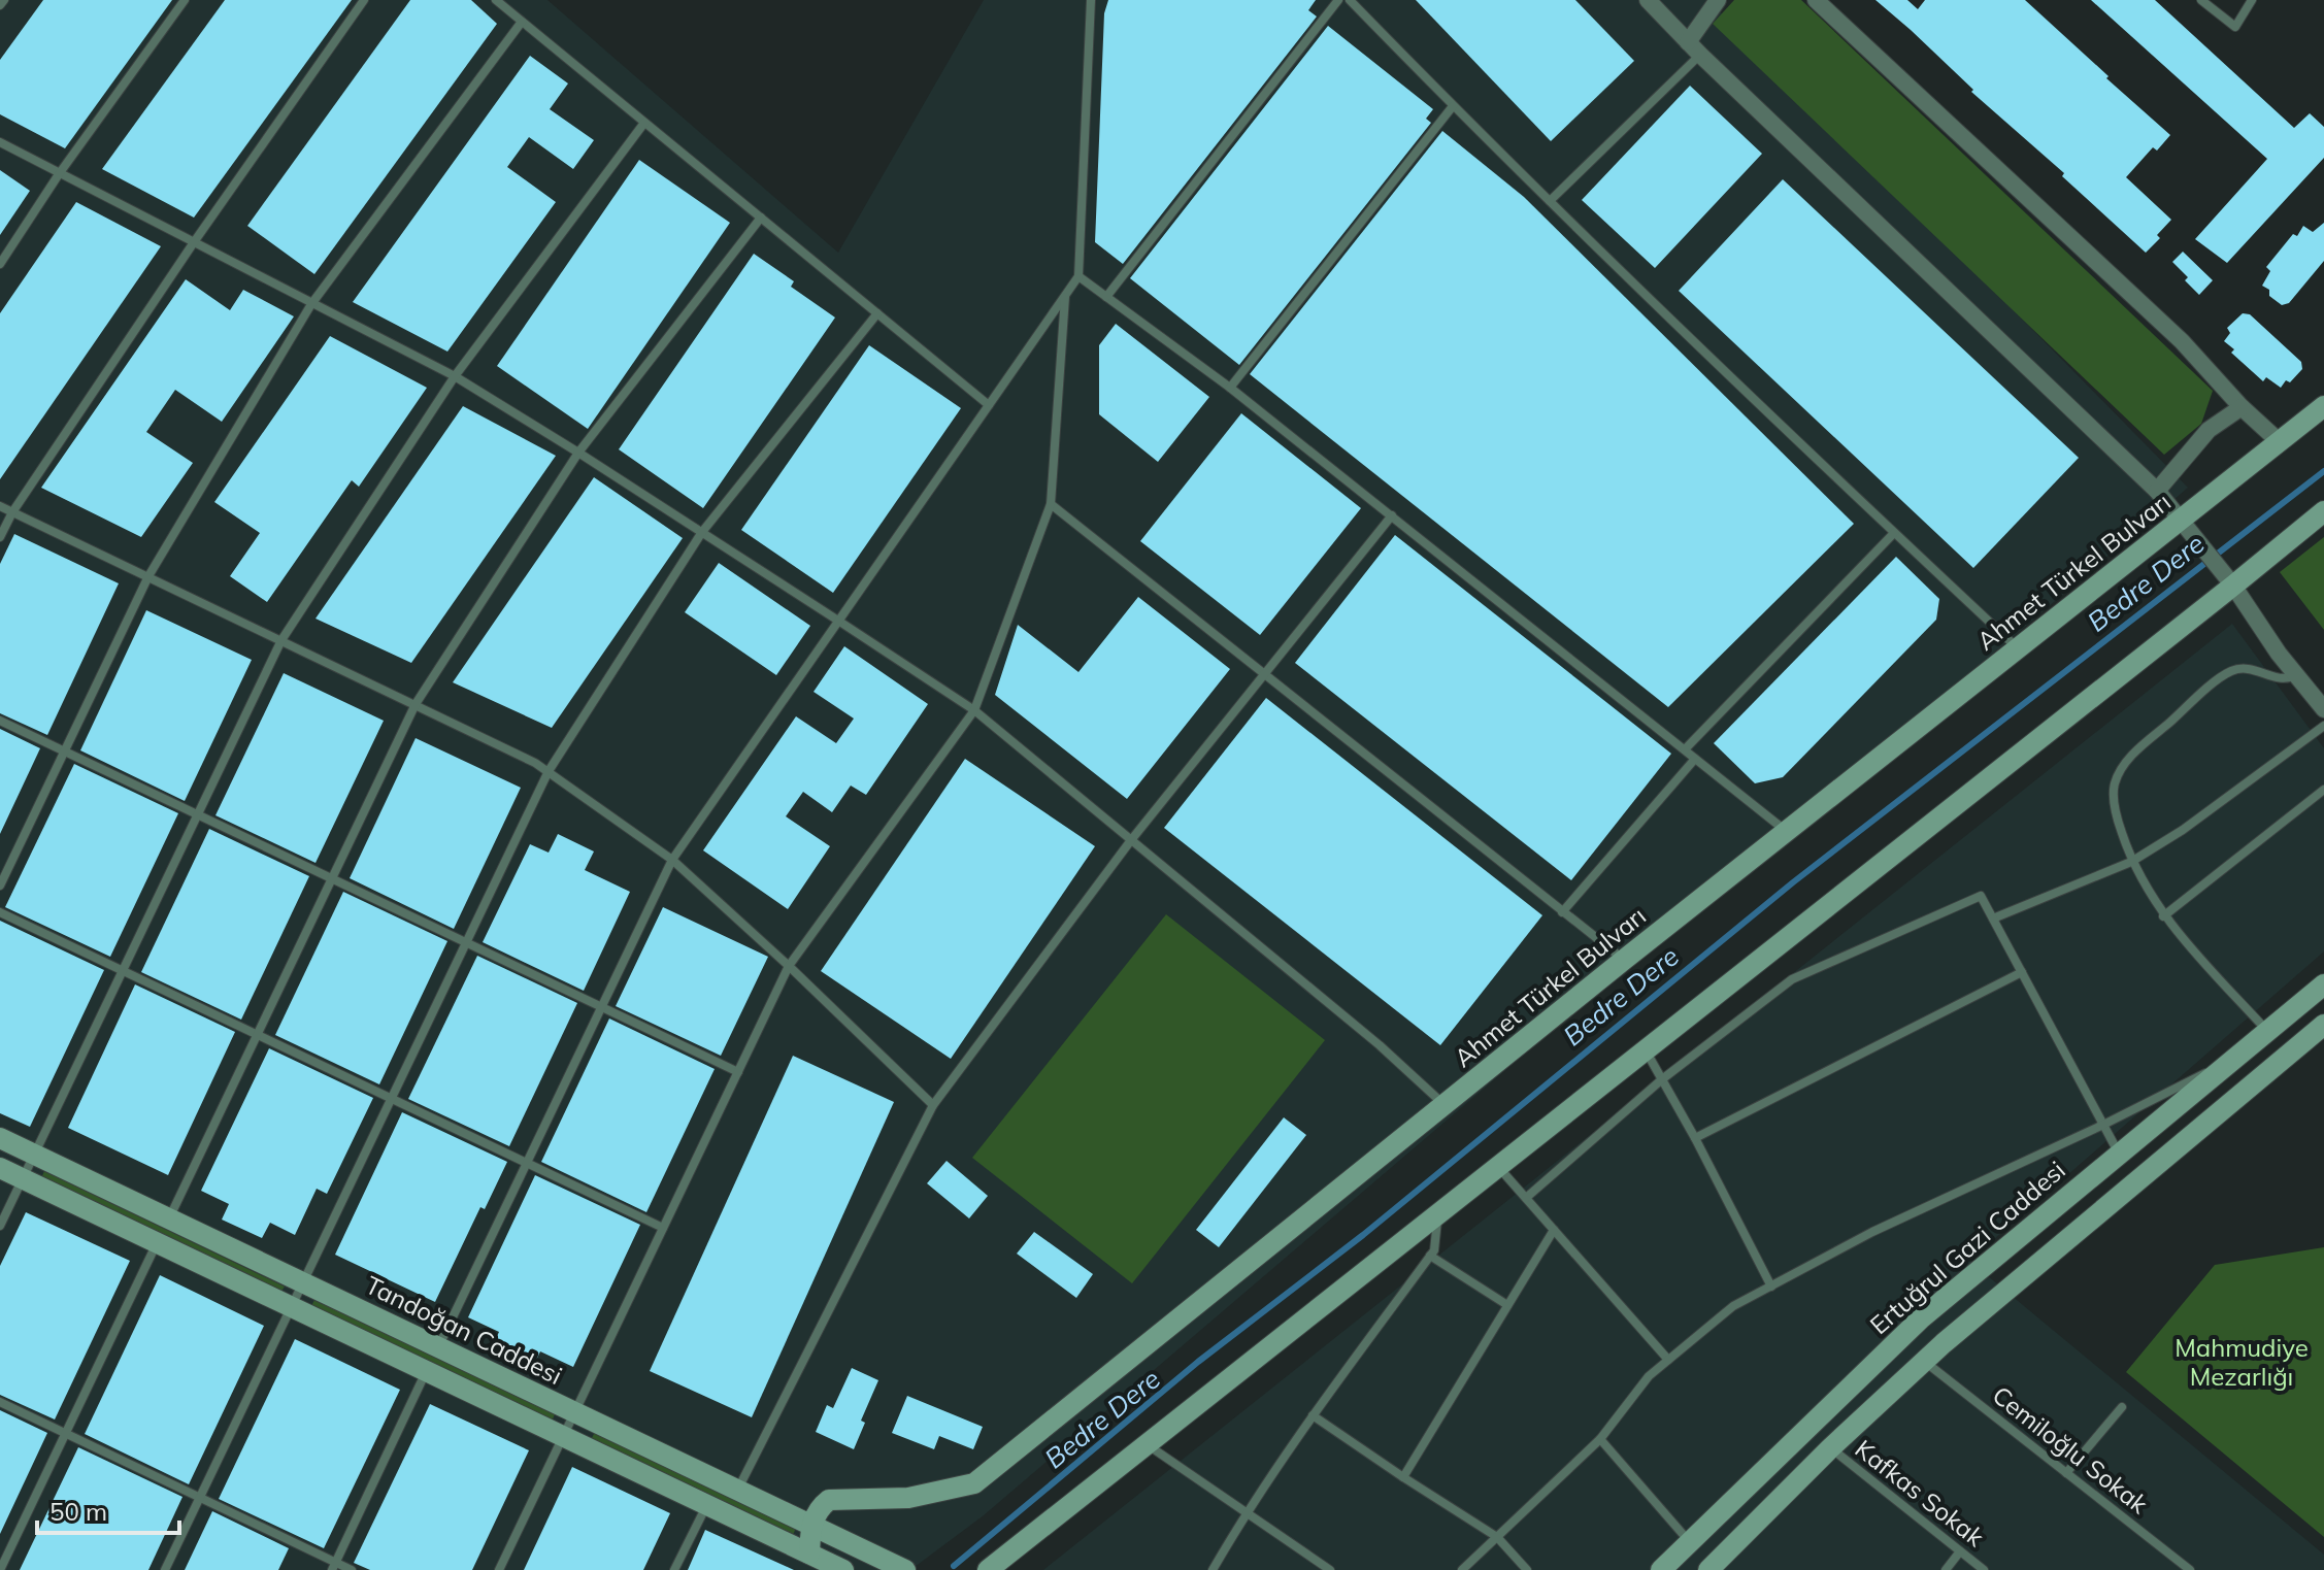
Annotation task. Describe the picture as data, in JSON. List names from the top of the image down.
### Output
{
  "streets": {
    "street": ["Ahmet Türkel Bulvarı", "Ertuğrul Gazi Caddesi", "Tandoğan Caddesi"],
    "lane": ["Cemiloğlu Sokak", "Kafkas Sokak"]
  },
  "crossings": [
    ["Ahmet Türkel Bulvarı", "Tandoğan Caddesi"]
  ],
  "water": ["Bedre Dere"],
  "parks": ["Mahmudiye Mezarlığı"],
  "scale_bar": "50 m"
}
